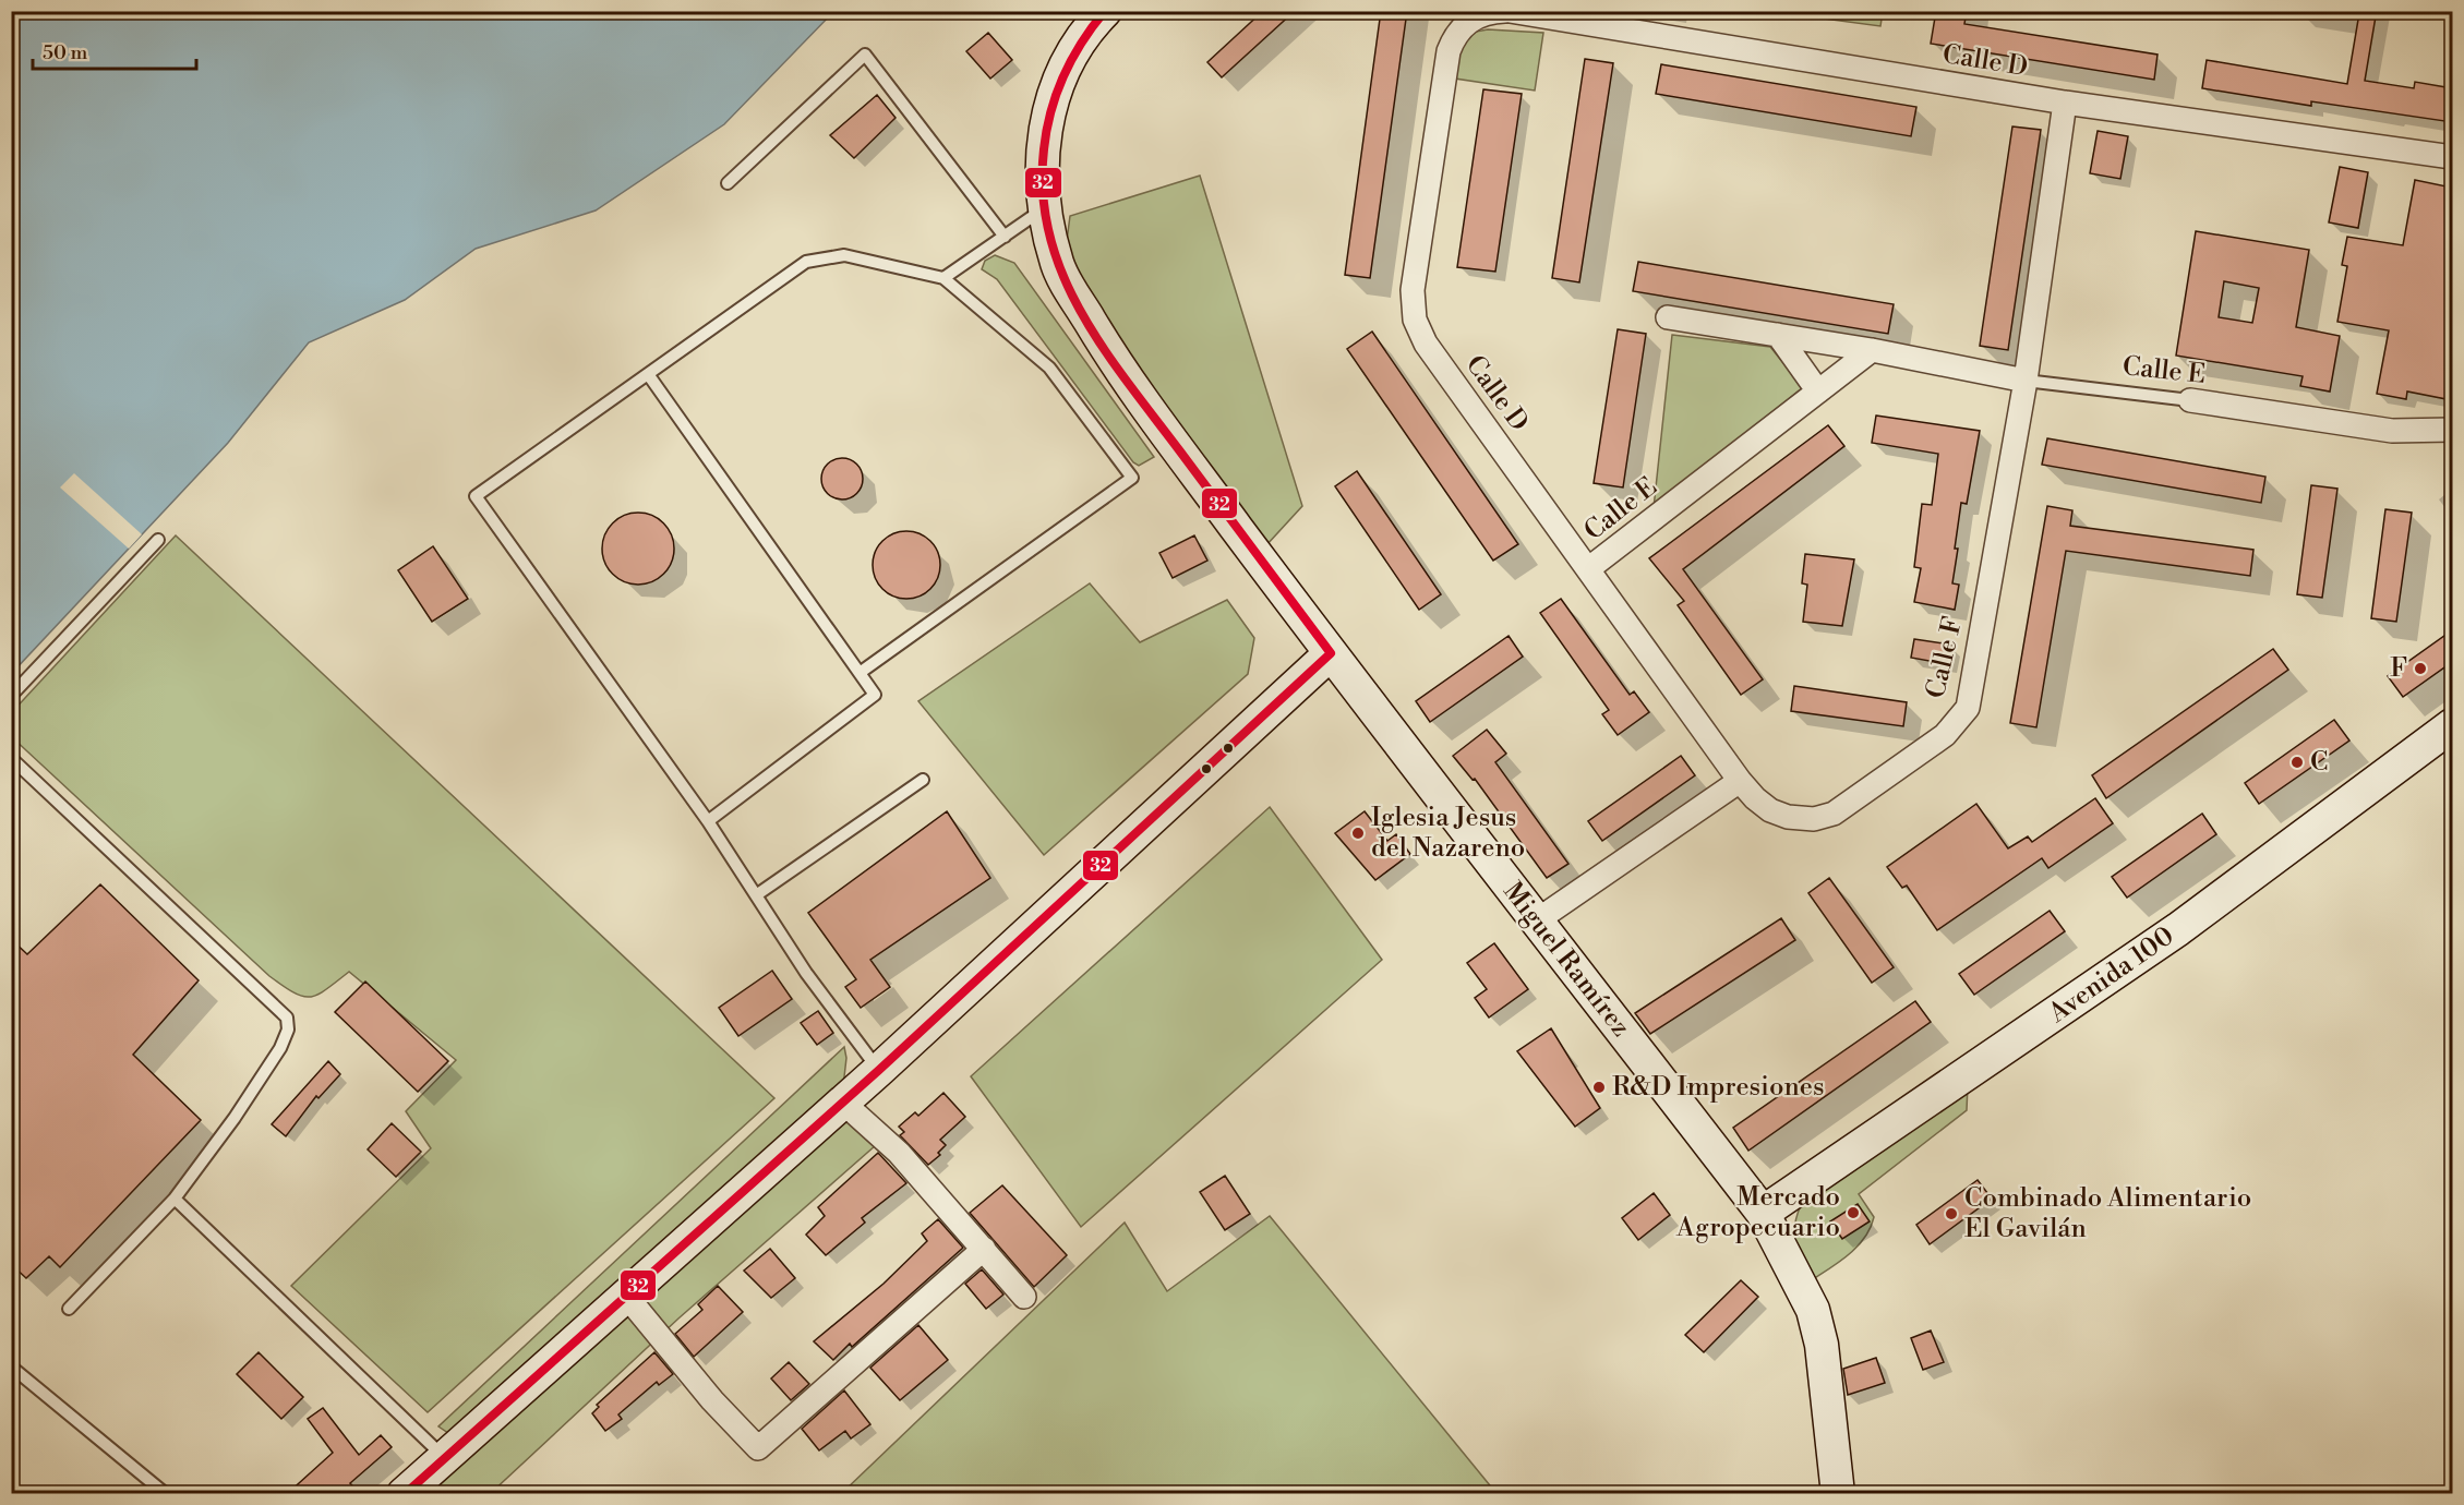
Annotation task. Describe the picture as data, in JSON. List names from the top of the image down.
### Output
{
  "streets": {
    "main road": ["Miguel Ramírez", "Avenida 100"],
    "street": ["Calle D", "Calle E", "Calle F"]
  },
  "crossings": [
    ["Calle D", "Calle E"],
    ["Calle D", "Calle F"],
    ["Calle E", "Calle F"],
    ["Miguel Ramírez", "Avenida 100"]
  ],
  "places": [
    "F",
    "C",
    "Iglesia Jesus del Nazareno",
    "R&D Impresiones",
    "Mercado Agropecuario",
    "Combinado Alimentario El Gavilán"
  ],
  "lines": ["transit line 32"],
  "scale_bar": "50 m"
}
